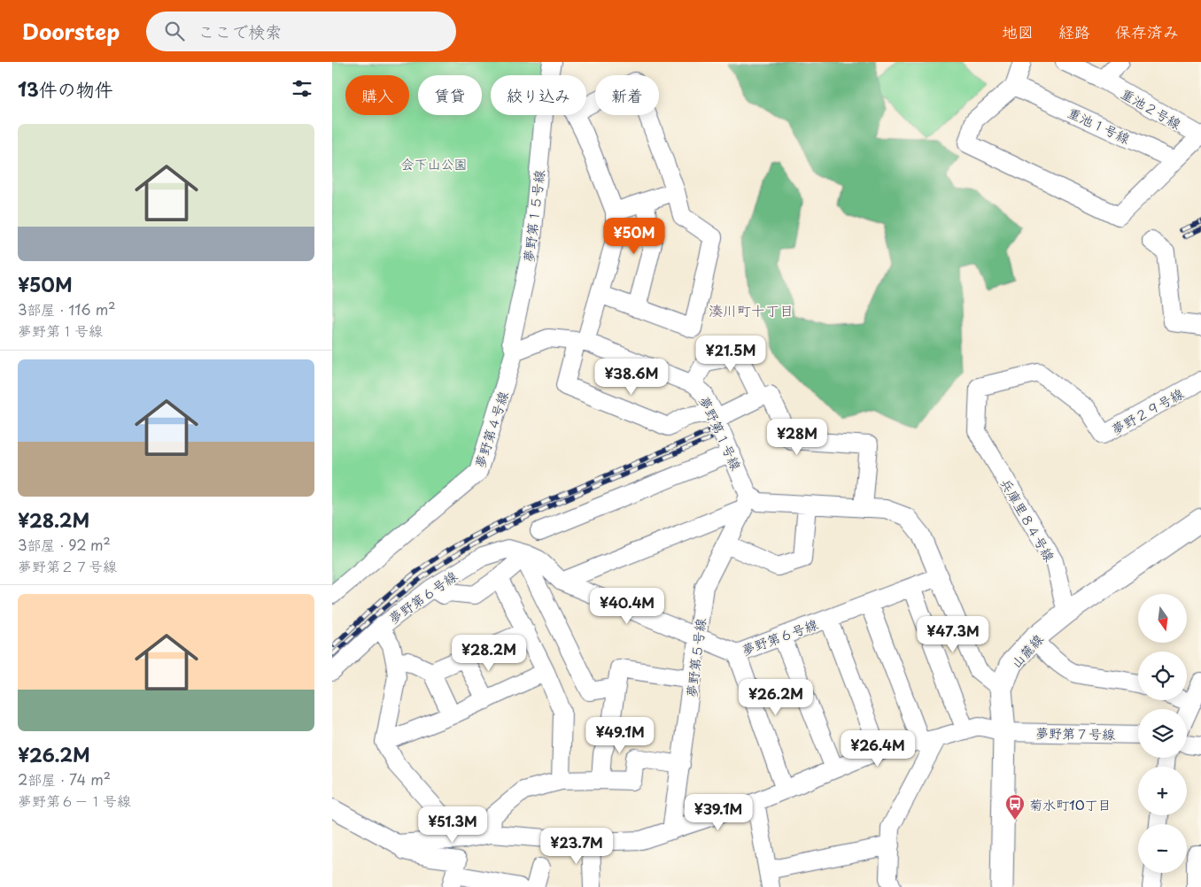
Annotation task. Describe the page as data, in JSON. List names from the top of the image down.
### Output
{
  "streets": {
    "main road": ["山麓線"],
    "street": [
      "重池２号線",
      "重池１号線",
      "夢野第１５号線",
      "夢野２９号線",
      "夢野第４号線",
      "夢野第１号線",
      "兵庫里８４号線",
      "夢野第６号線",
      "夢野第５号線",
      "夢野第７号線"
    ]
  },
  "crossings": [
    ["夢野第１５号線", "夢野第４号線"],
    ["夢野２９号線", "兵庫里８４号線"],
    ["夢野第１号線", "夢野第５号線"],
    ["兵庫里８４号線", "山麓線"],
    ["夢野第６号線", "夢野第５号線"],
    ["山麓線", "夢野第７号線"],
    ["夢野第５号線", "夢野第７号線"]
  ],
  "districts": ["湊川町十丁目"],
  "parks": ["会下山公園"],
  "places": {
    "bus stop": ["菊水町10丁目"]
  },
  "north": "bottom",
  "page": {
    "header": "Doorstep",
    "search": "ここで検索",
    "nav": ["地図", "経路", "保存済み"],
    "heading": "13件の物件",
    "chip": [
      "購入",
      "賃貸",
      "絞り込み",
      "新着"
    ],
    "list": [
      {
        "name": "¥50M",
        "note": "3部屋 · 116 m² · 夢野第１号線"
      },
      {
        "name": "¥28.2M",
        "note": "3部屋 · 92 m² · 夢野第２７号線"
      },
      {
        "name": "¥26.2M",
        "note": "2部屋 · 74 m² · 夢野第６－１号線"
      }
    ],
    "price": [
      "¥50M",
      "¥21.5M",
      "¥38.6M",
      "¥28M",
      "¥40.4M",
      "¥47.3M",
      "¥28.2M",
      "¥26.2M",
      "¥49.1M",
      "¥26.4M",
      "¥39.1M",
      "¥51.3M",
      "¥23.7M"
    ],
    "map_buttons": ["+", "−"]
  }
}
